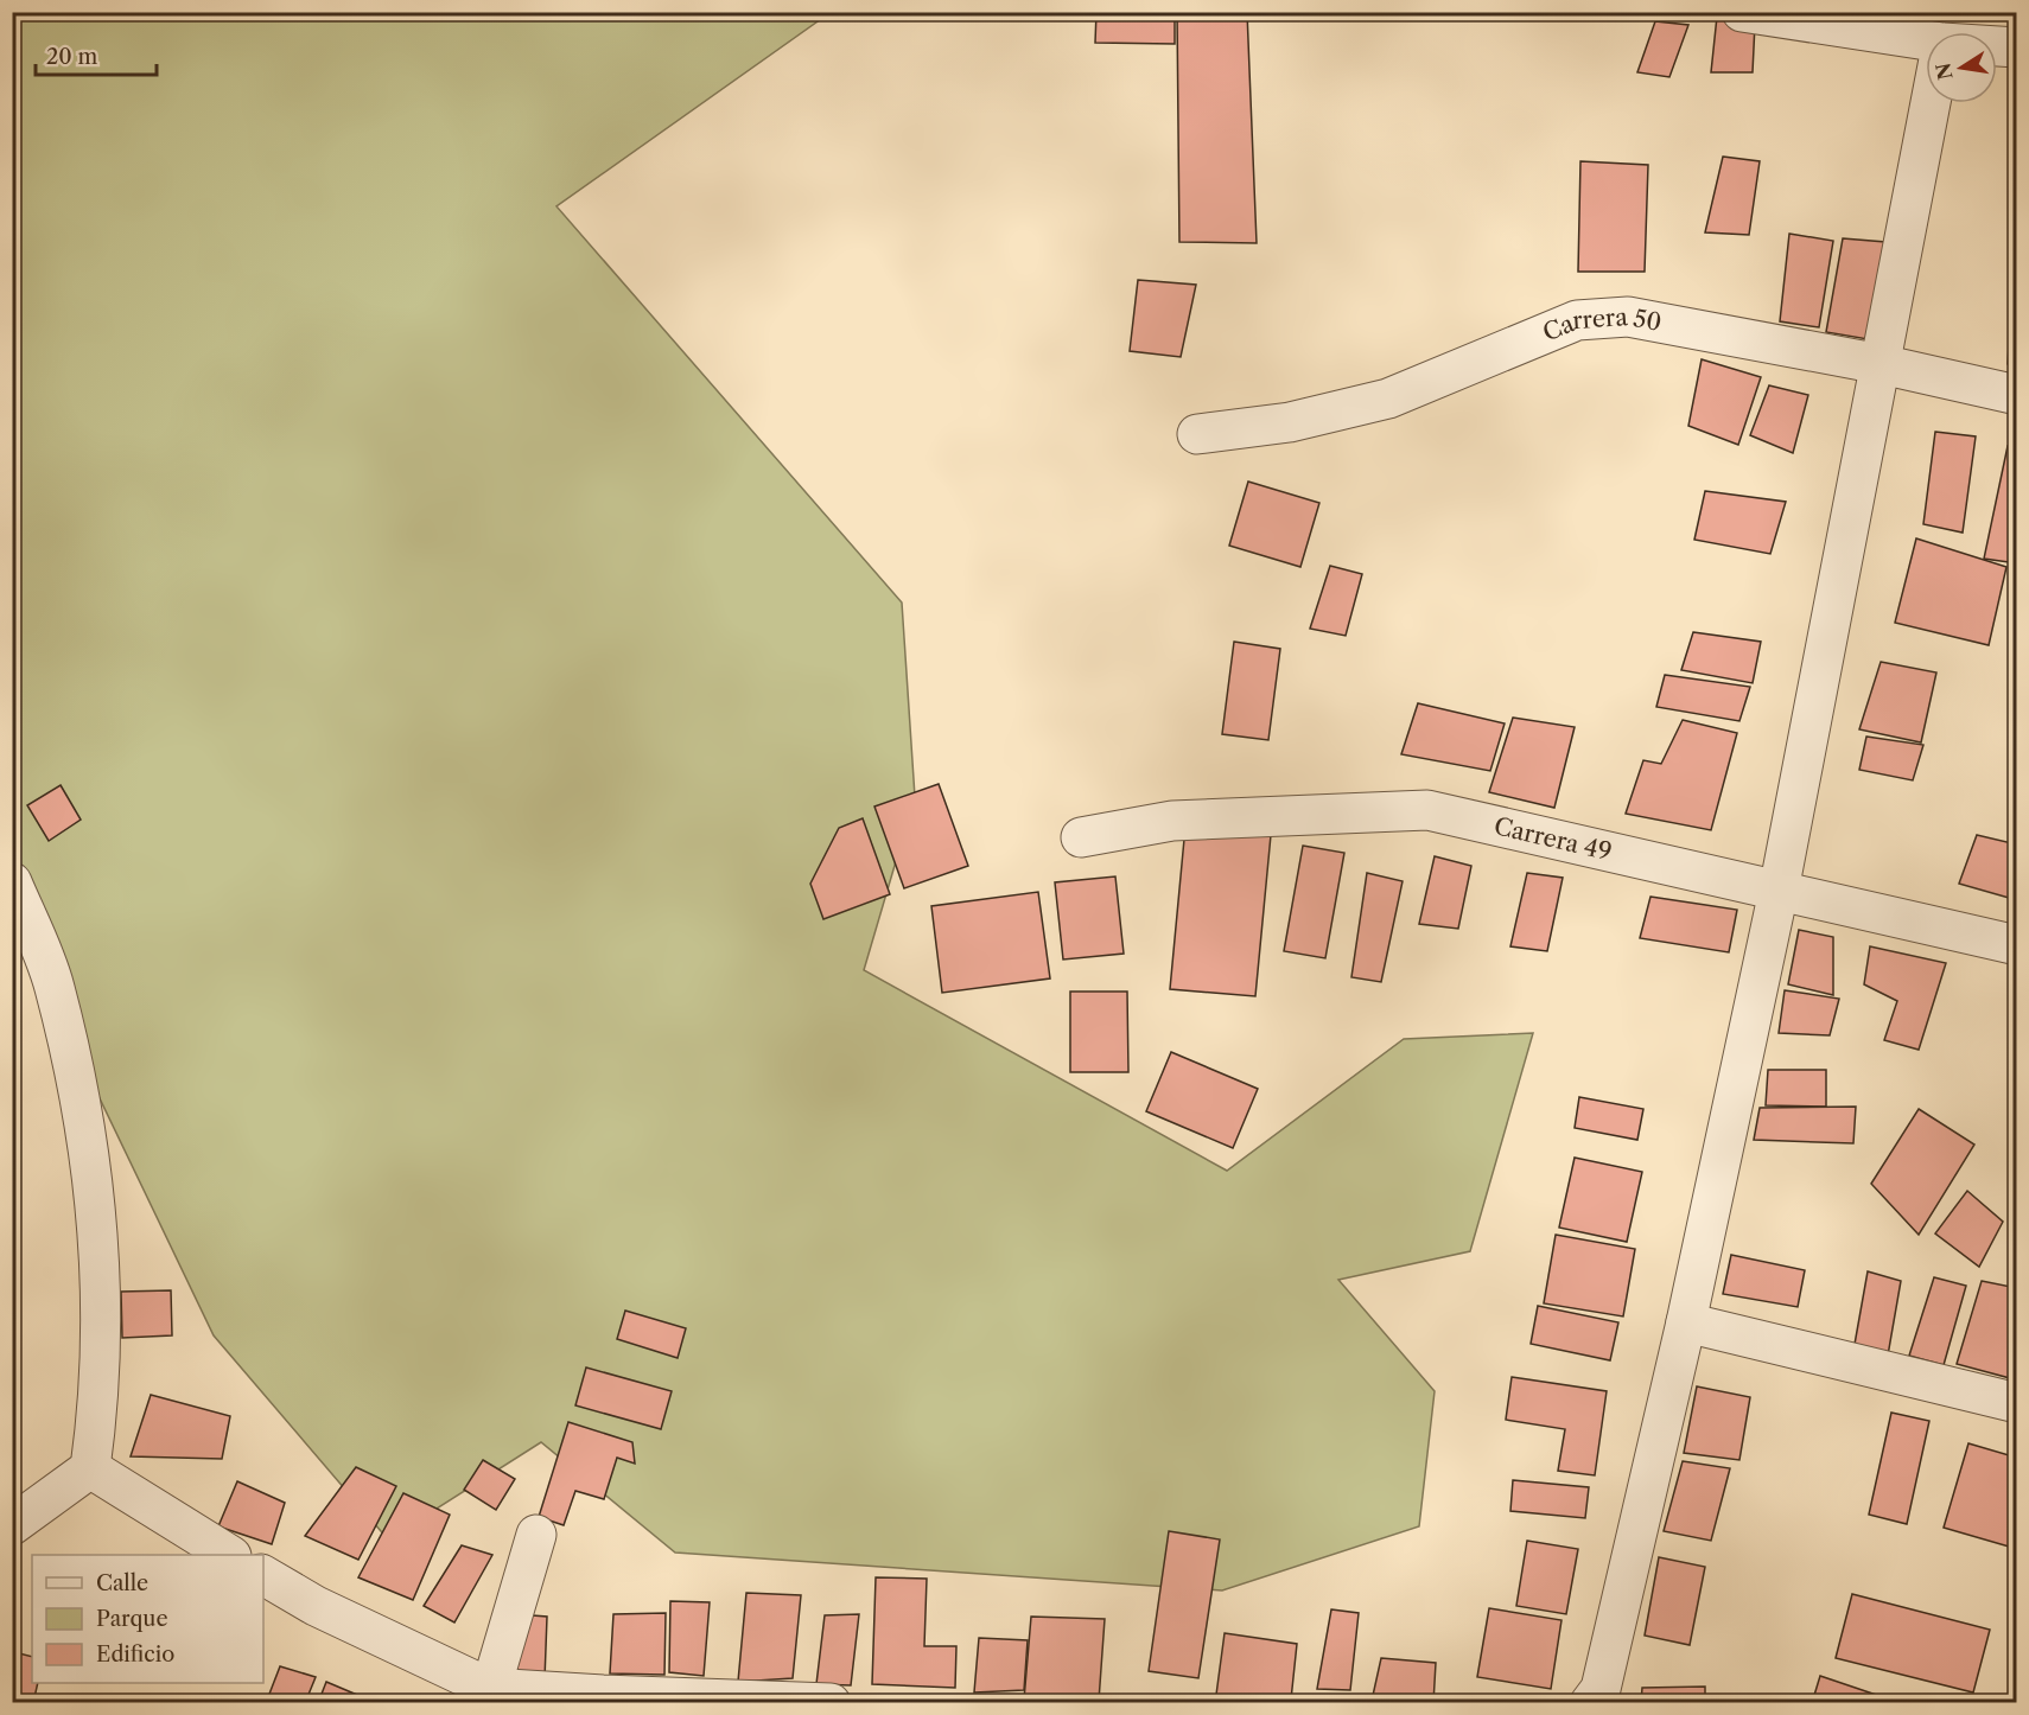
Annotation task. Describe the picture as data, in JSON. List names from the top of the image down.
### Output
{
  "streets": {
    "street": ["Carrera 50", "Carrera 49"]
  },
  "legend": ["Calle", "Parque", "Edificio"],
  "scale_bar": "20 m",
  "north": "left"
}
